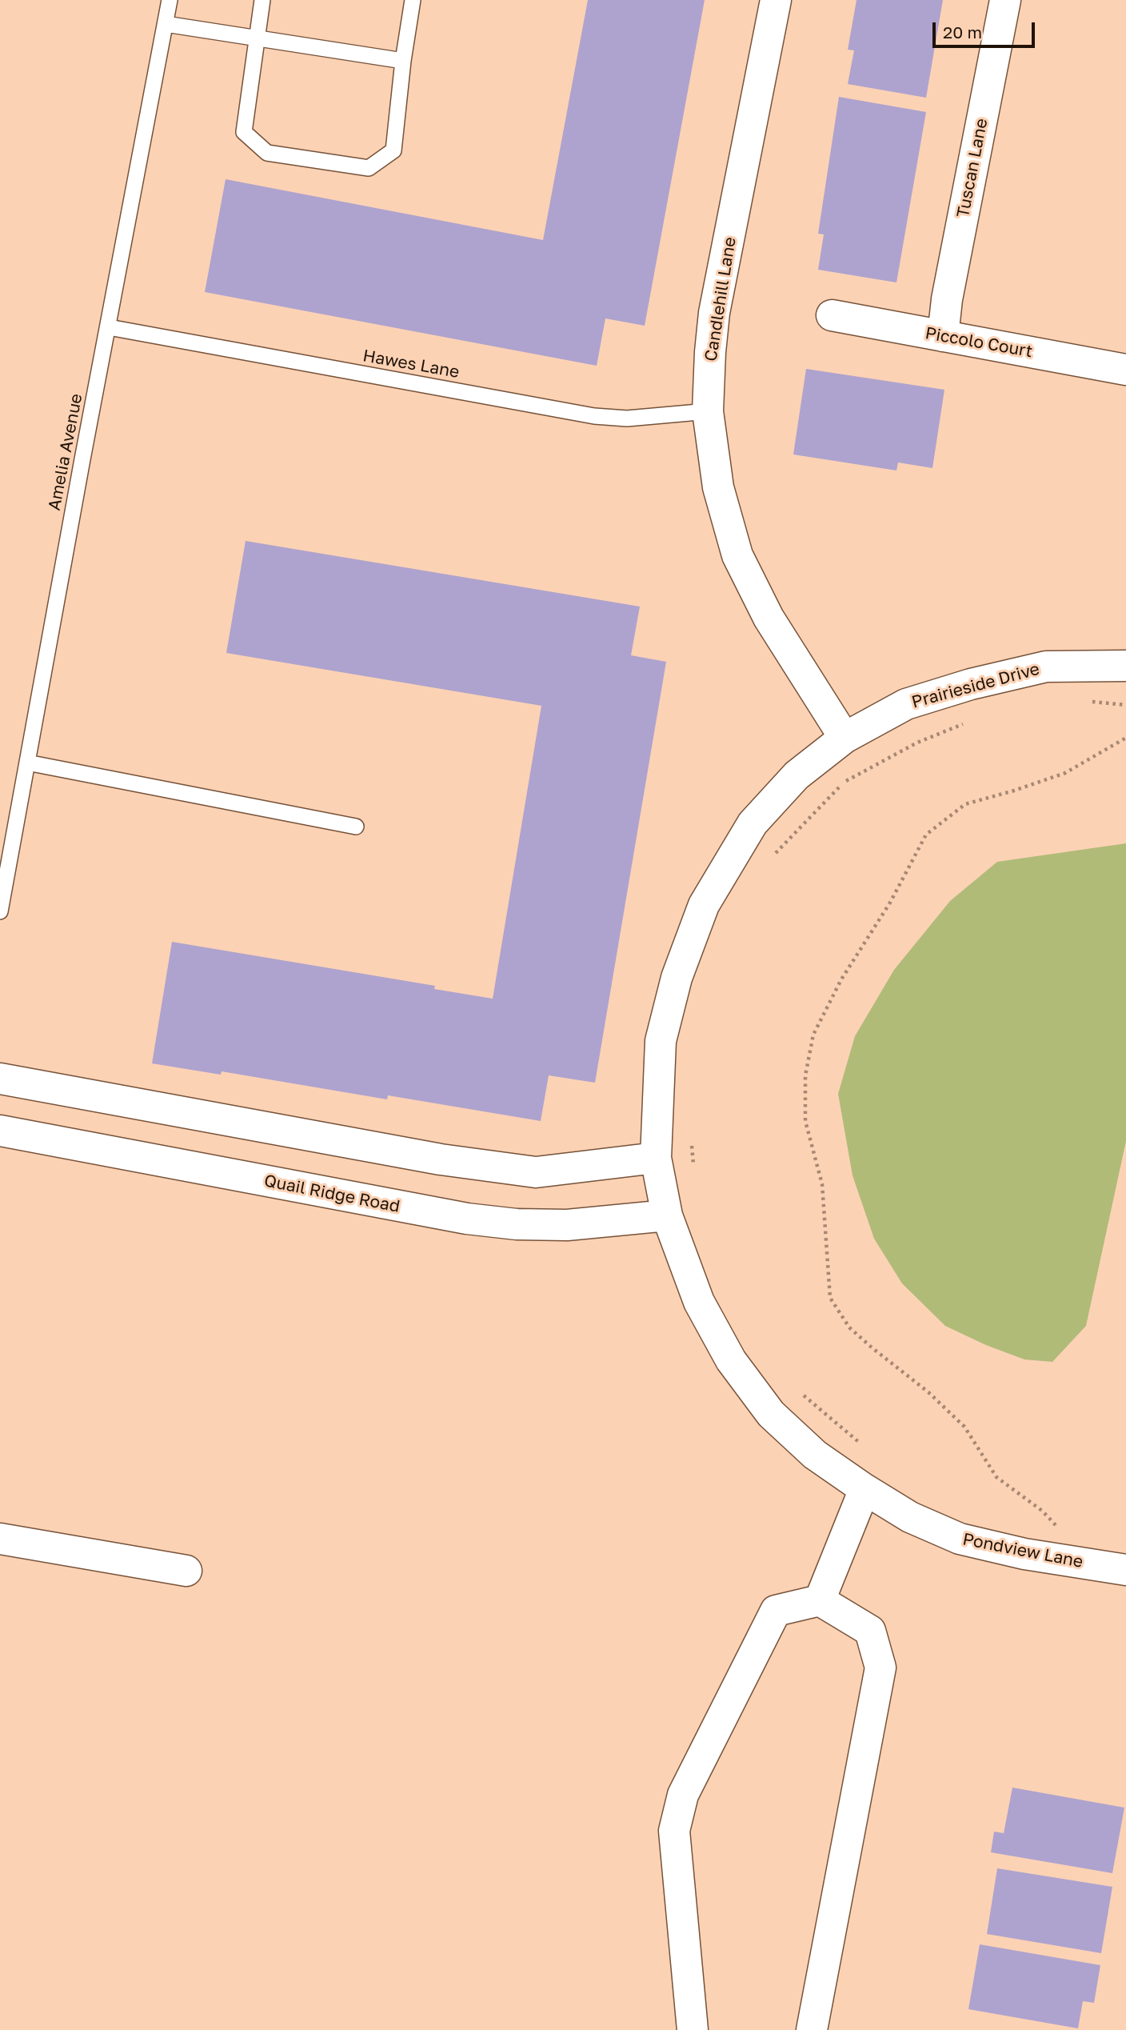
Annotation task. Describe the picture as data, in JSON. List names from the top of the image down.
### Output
{
  "streets": {
    "street": [
      "Tuscan Lane",
      "Candlehill Lane",
      "Piccolo Court",
      "Prairieside Drive",
      "Quail Ridge Road",
      "Pondview Lane"
    ],
    "lane": ["Hawes Lane", "Amelia Avenue"]
  },
  "crossings": [
    ["Tuscan Lane", "Piccolo Court"],
    ["Candlehill Lane", "Hawes Lane"],
    ["Candlehill Lane", "Prairieside Drive"],
    ["Hawes Lane", "Amelia Avenue"],
    ["Prairieside Drive", "Pondview Lane"],
    ["Quail Ridge Road", "Pondview Lane"]
  ],
  "scale_bar": "20 m"
}
